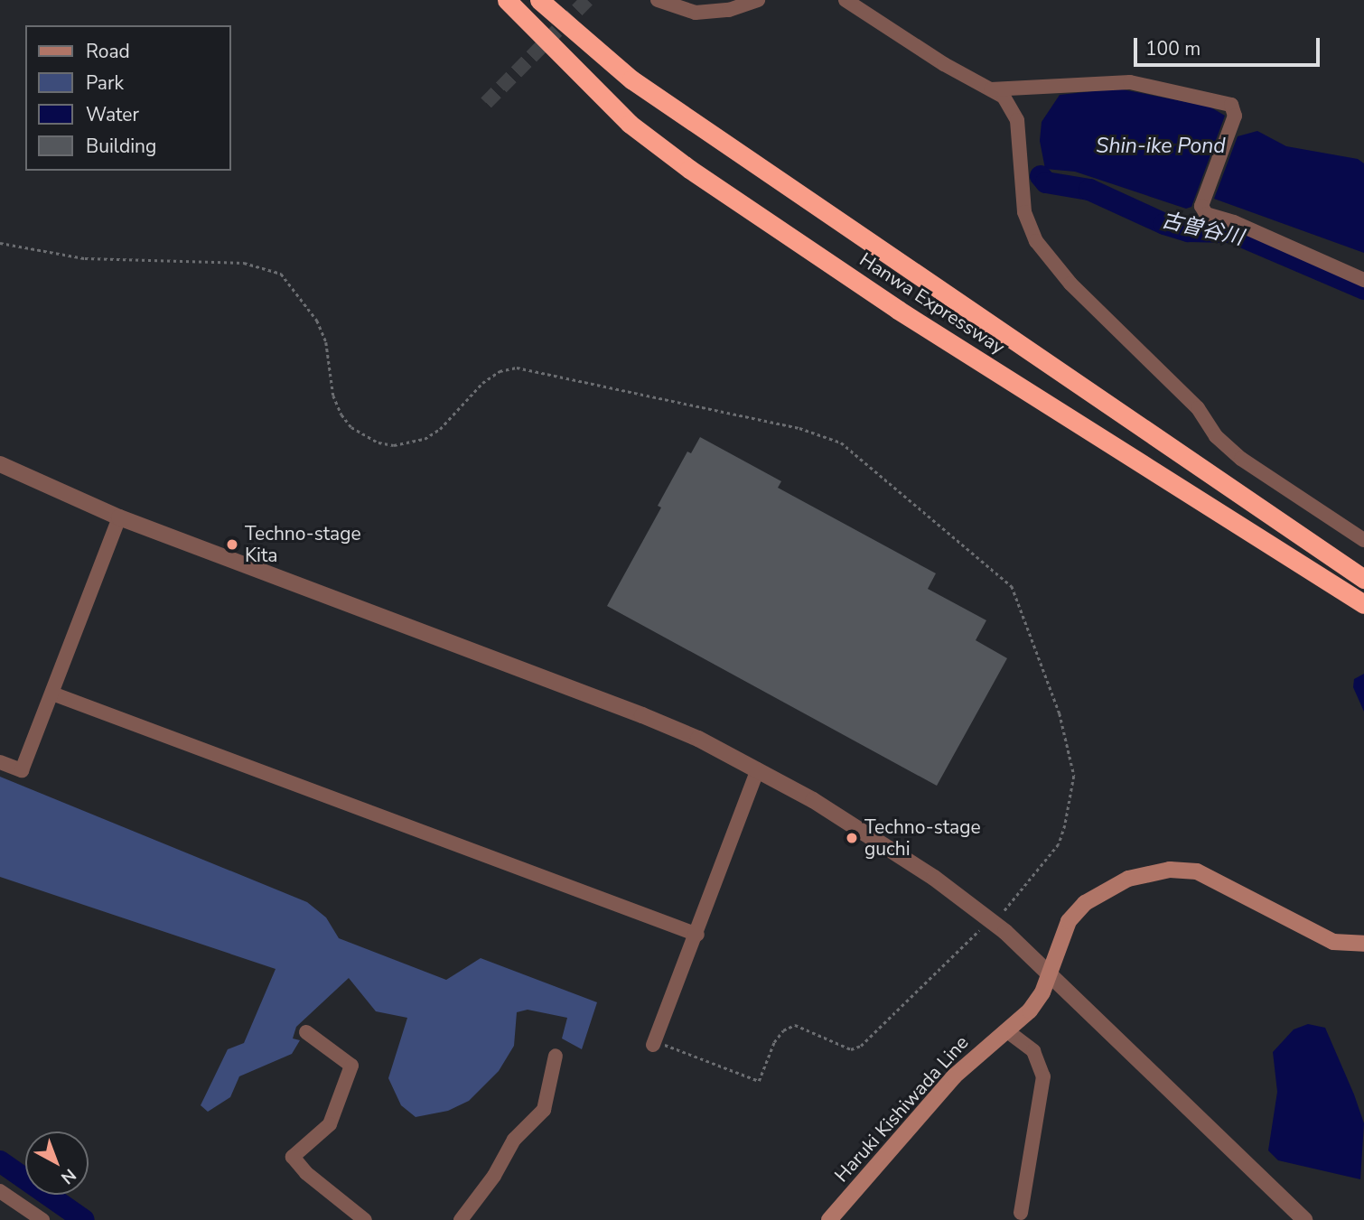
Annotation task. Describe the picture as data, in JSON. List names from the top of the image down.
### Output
{
  "streets": {
    "highway": ["Hanwa Expressway"],
    "main road": ["Haruki Kishiwada Line"]
  },
  "water": ["Shin-ike Pond", "古曽谷川"],
  "places": ["Techno-stage Kita", "Techno-stage guchi"],
  "legend": [
    "Road",
    "Park",
    "Water",
    "Building"
  ],
  "scale_bar": "100 m",
  "north": "bottom right"
}
